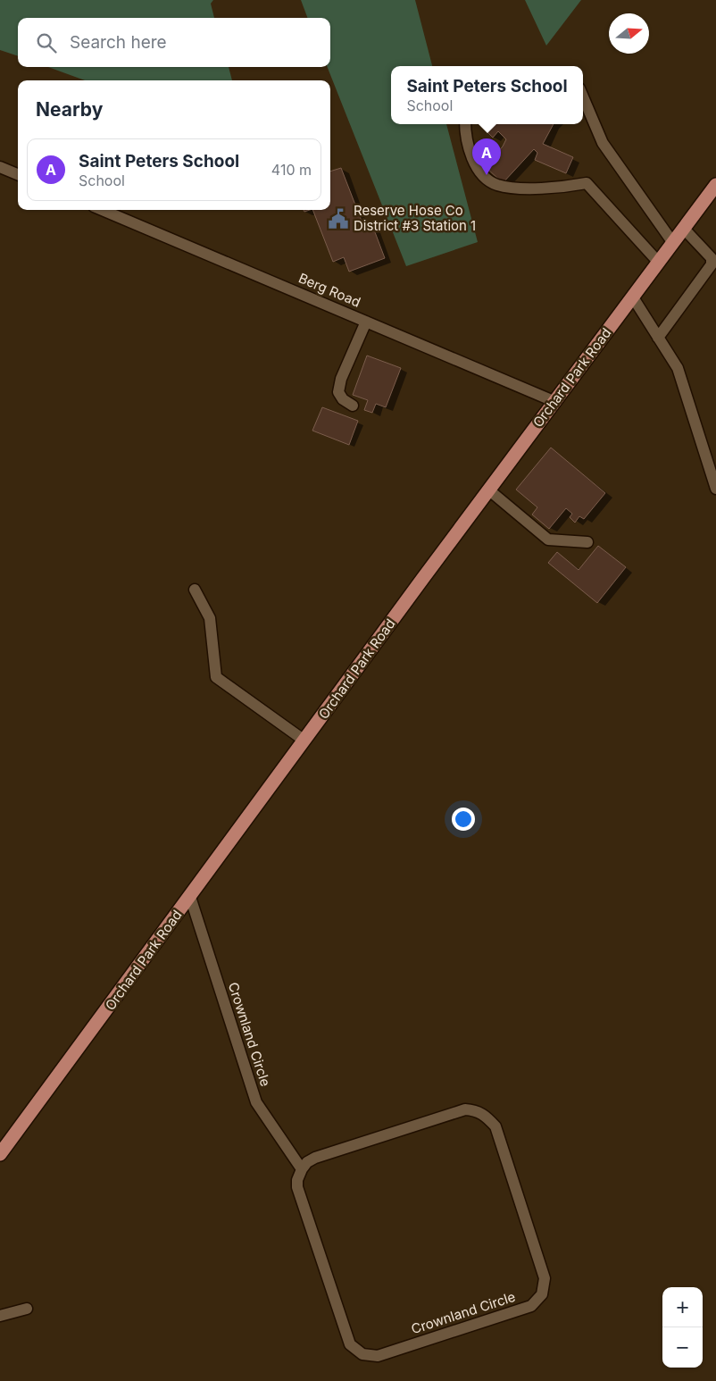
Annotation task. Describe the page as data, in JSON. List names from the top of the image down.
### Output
{
  "streets": {
    "main road": ["Orchard Park Road"],
    "street": ["Berg Road", "Crownland Circle"]
  },
  "crossings": [
    ["Berg Road", "Orchard Park Road"],
    ["Orchard Park Road", "Crownland Circle"]
  ],
  "places": {
    "public building": ["Reserve Hose Co District #3 Station 1"]
  },
  "north": "right",
  "page": {
    "search": "Search here",
    "popup": ["Saint Peters School", "School"],
    "heading": "Nearby",
    "pins": "A",
    "list": [
      {
        "mark": "A",
        "name": "Saint Peters School",
        "note": "School",
        "value": "410 m"
      }
    ],
    "map_buttons": ["+", "−"]
  }
}
